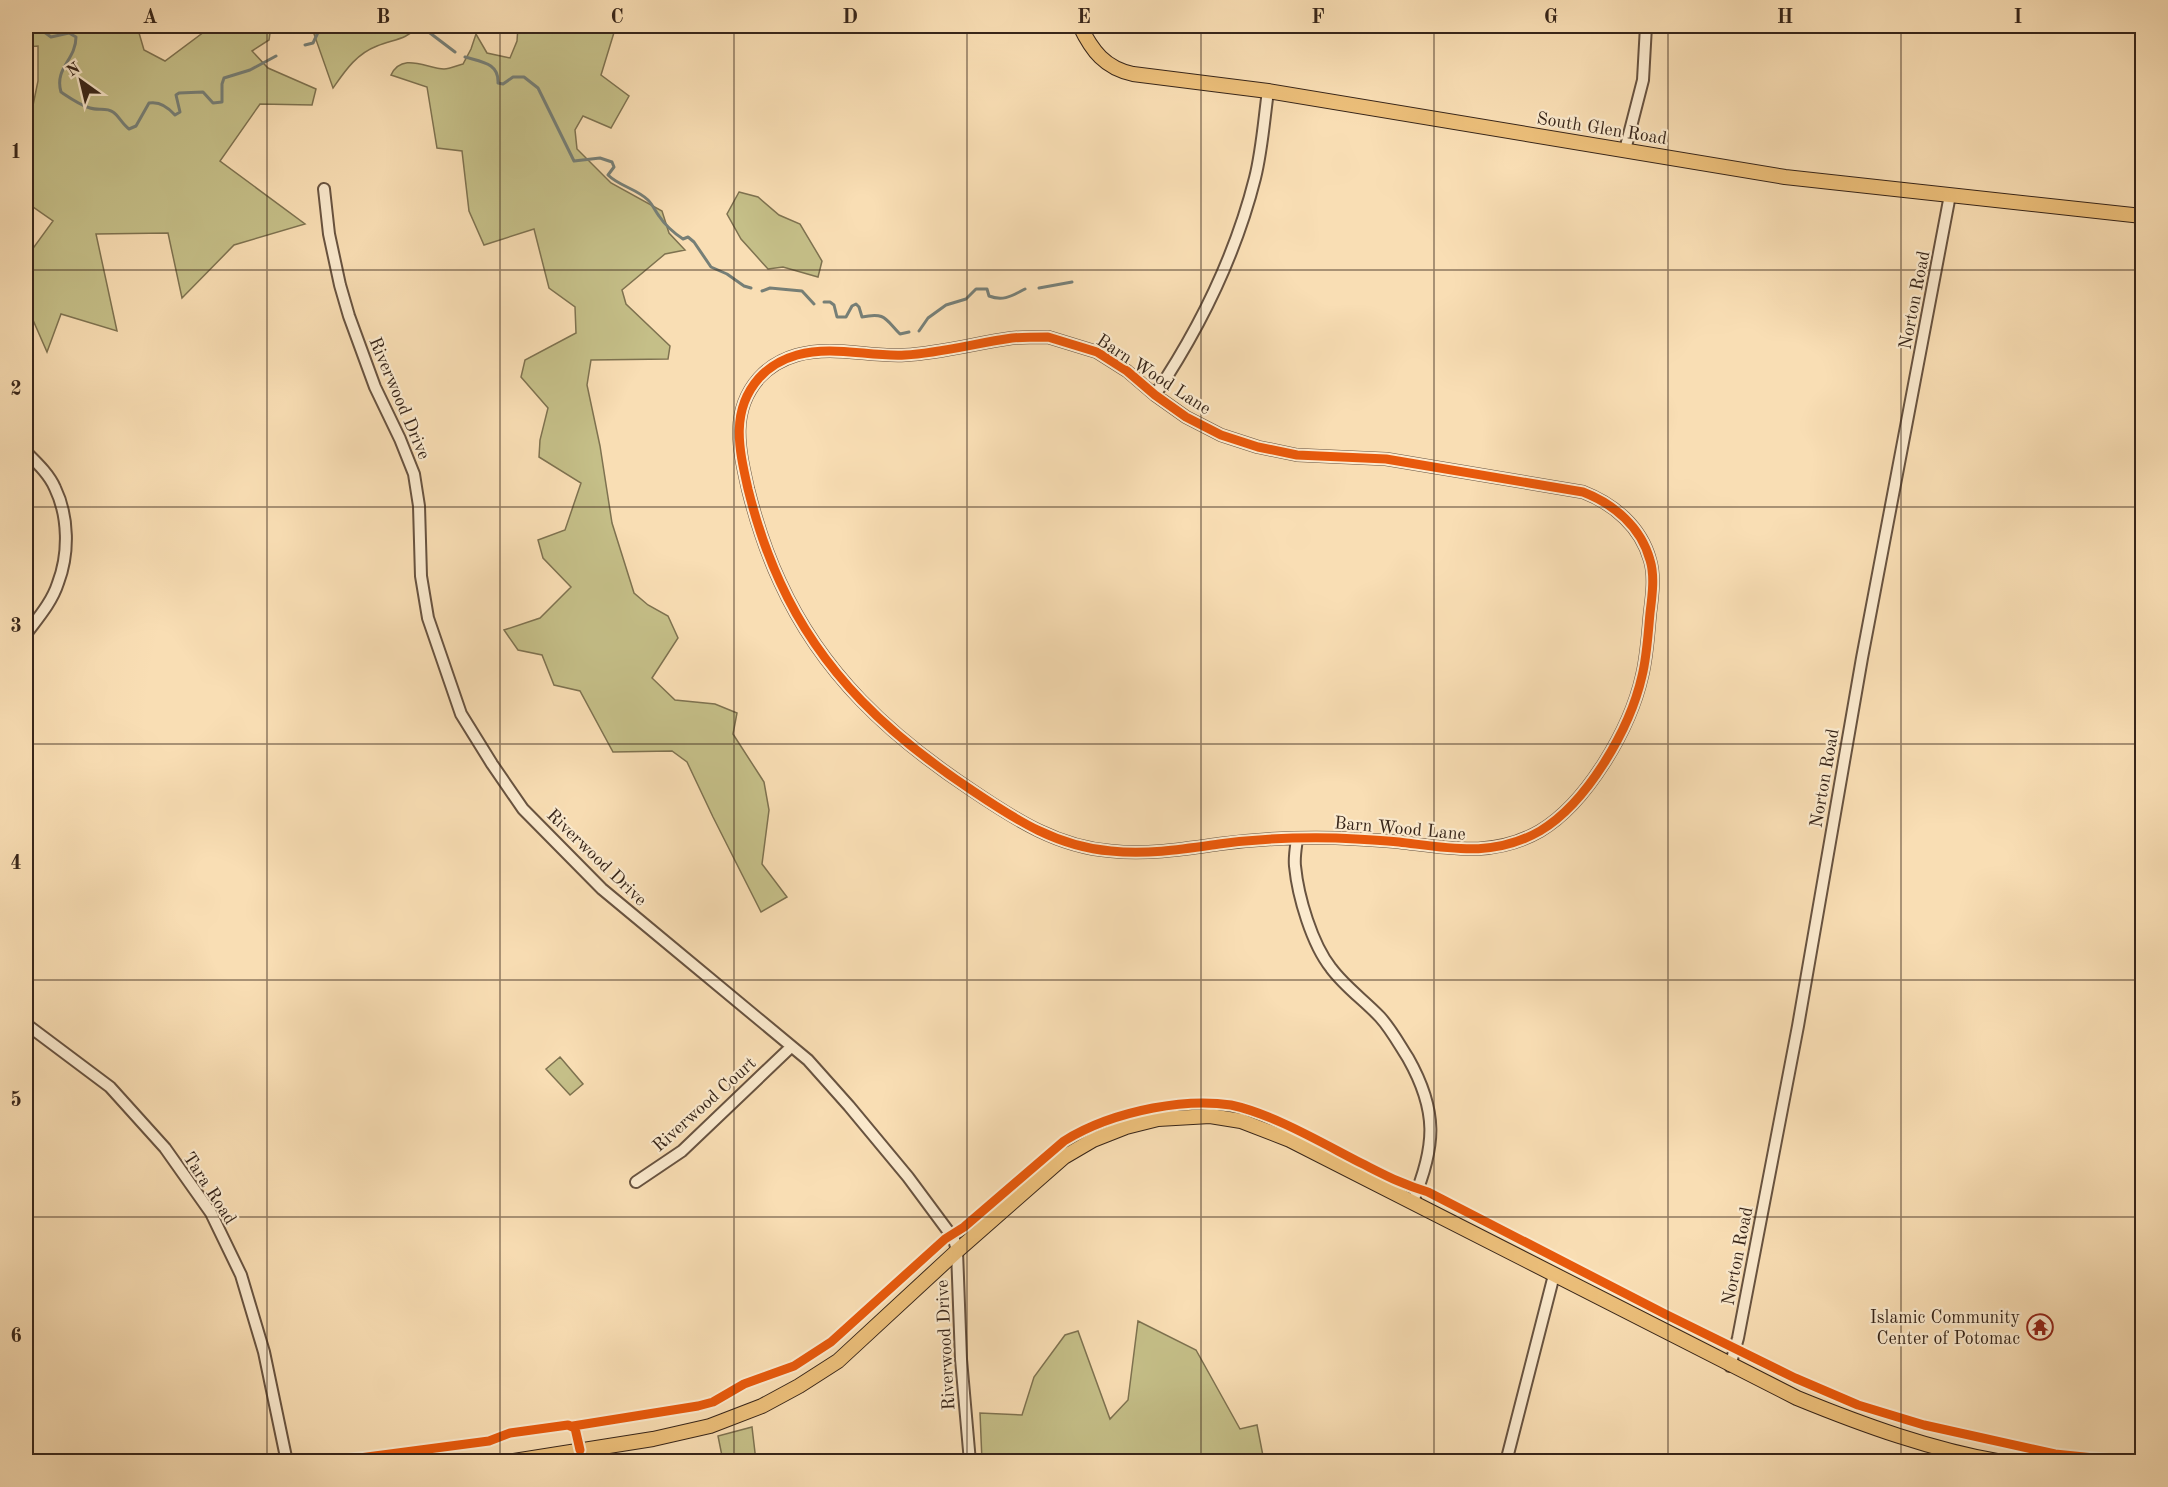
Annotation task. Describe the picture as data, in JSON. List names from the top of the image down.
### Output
{
  "streets": {
    "main road": ["South Glen Road"],
    "street": [
      "Norton Road",
      "Barn Wood Lane",
      "Riverwood Drive",
      "Riverwood Court",
      "Tara Road"
    ]
  },
  "crossings": [
    ["South Glen Road", "Norton Road"],
    ["Riverwood Drive", "Riverwood Court"]
  ],
  "places": {
    "temple": ["Islamic Community Center of Potomac"]
  },
  "north": "top left",
  "grid": {
    "columns": [
      "A",
      "B",
      "C",
      "D",
      "E",
      "F",
      "G",
      "H",
      "I"
    ],
    "rows": [
      "1",
      "2",
      "3",
      "4",
      "5",
      "6"
    ]
  }
}
